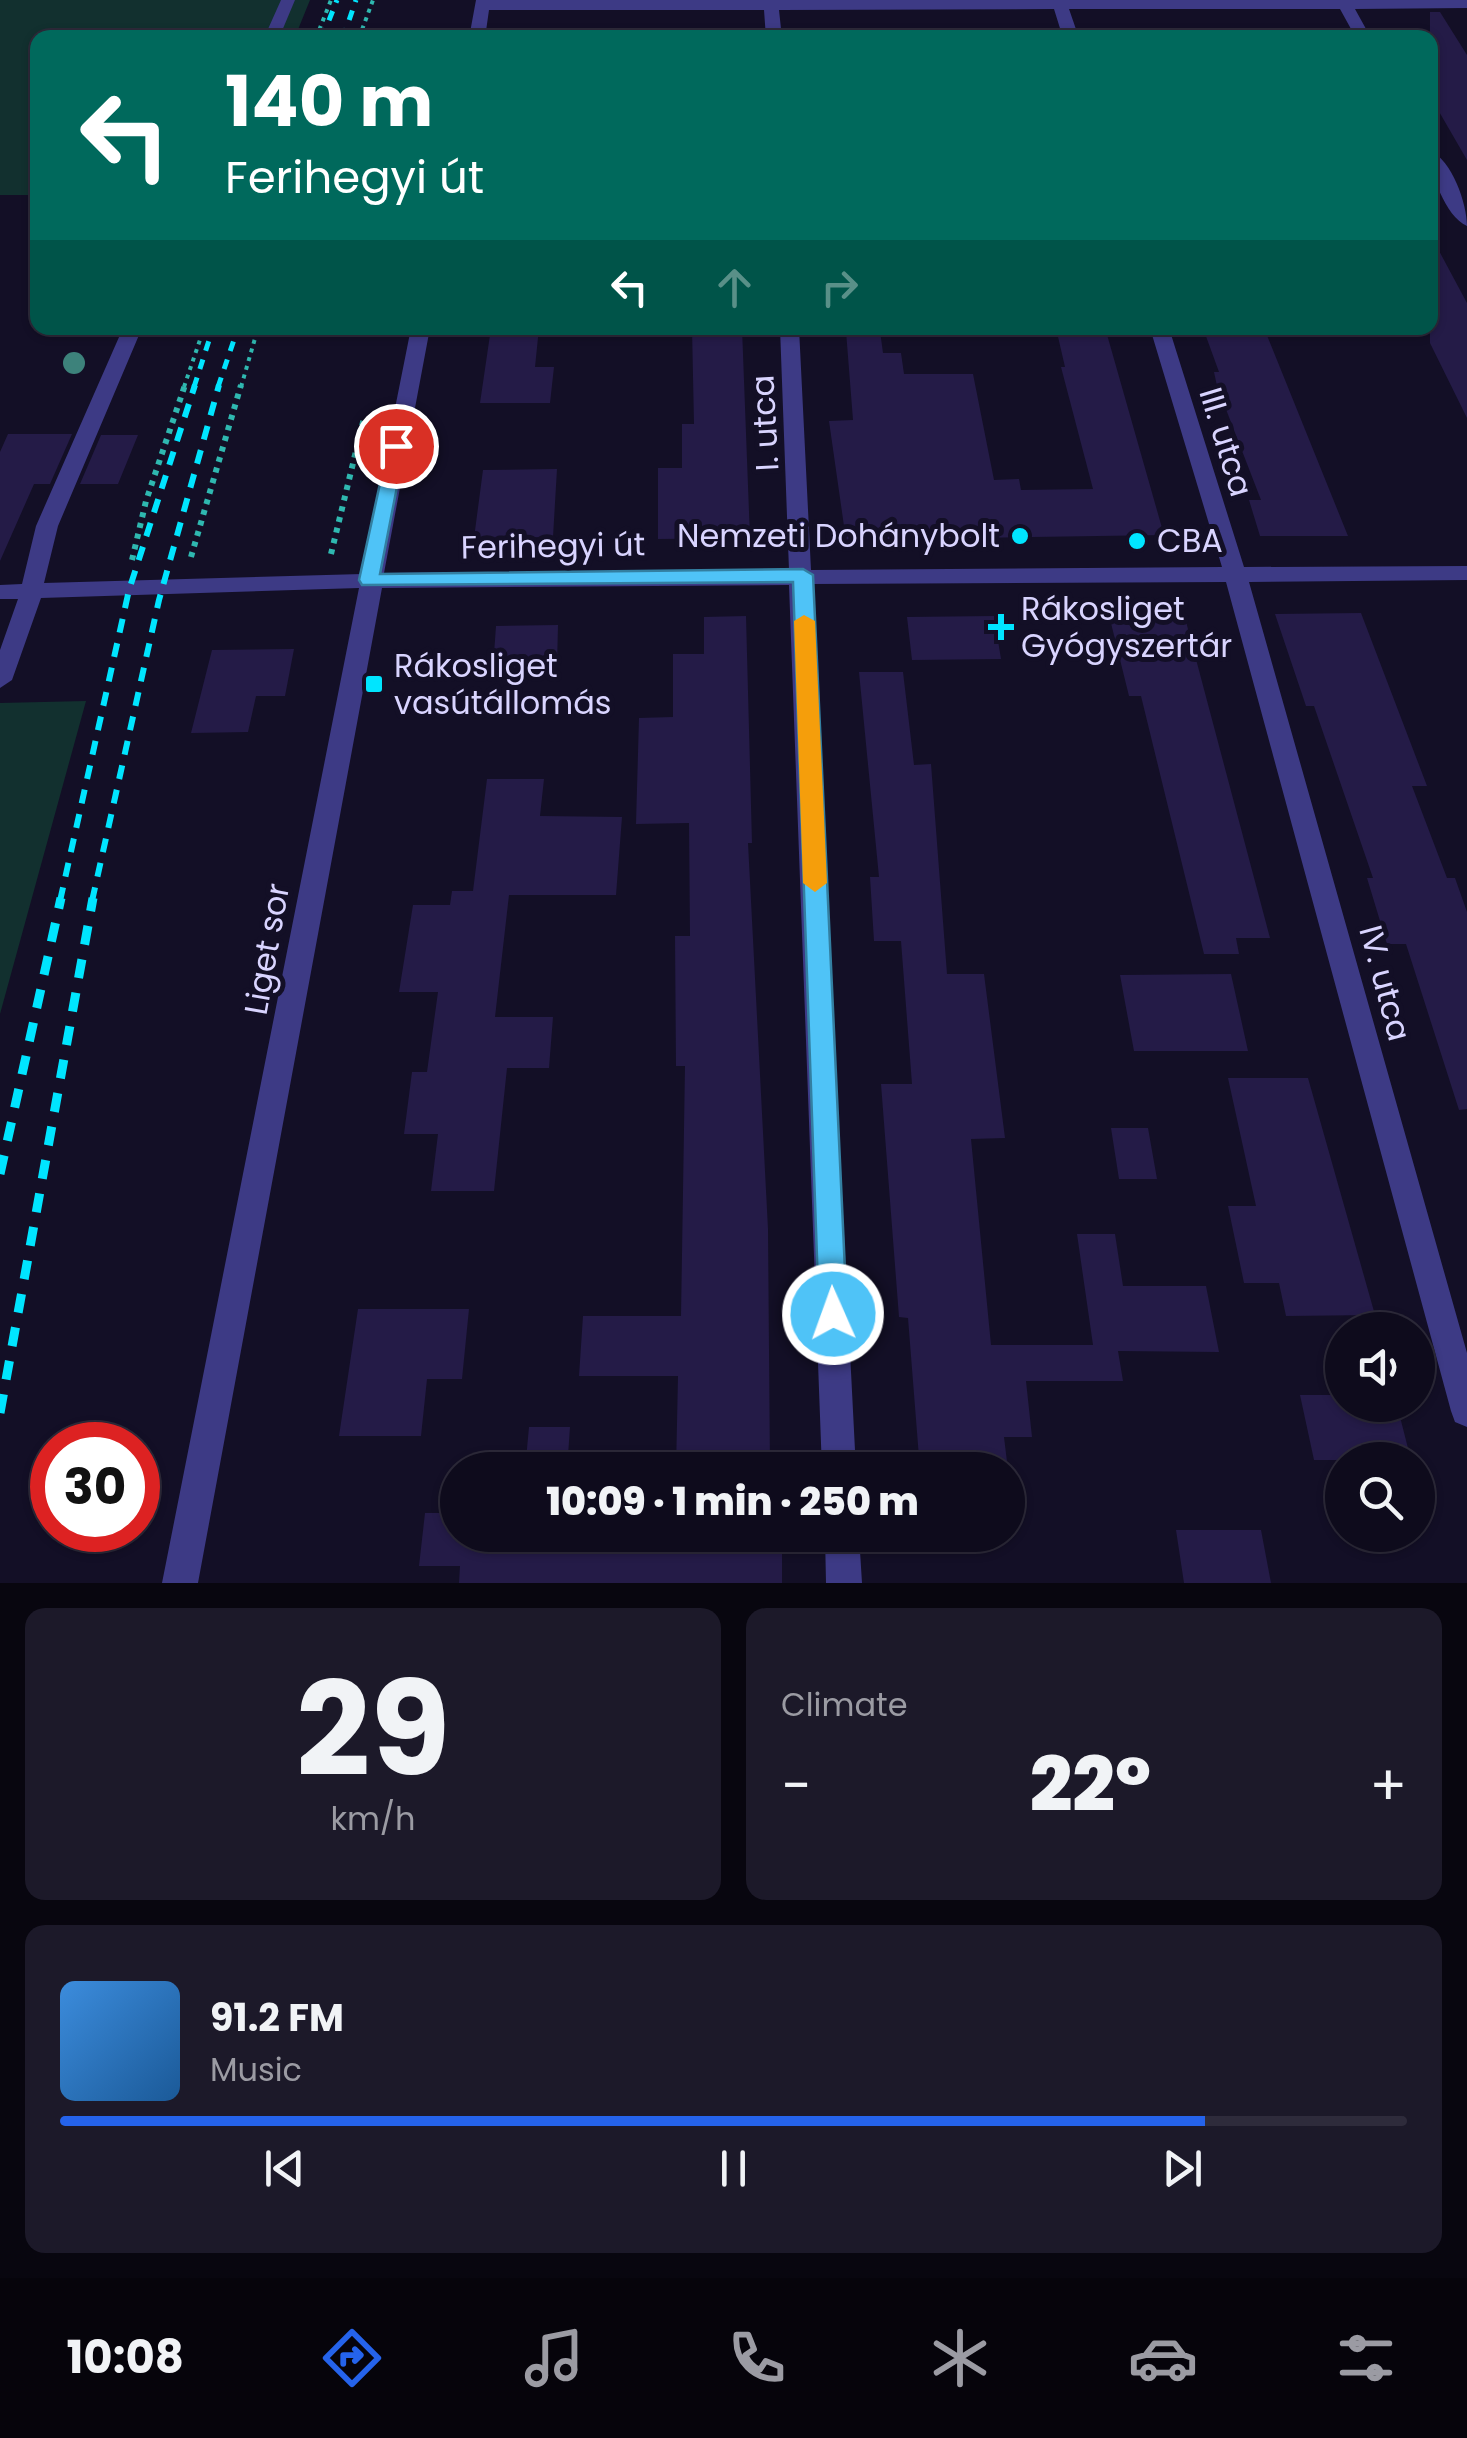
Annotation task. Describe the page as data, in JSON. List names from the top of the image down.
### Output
{
  "streets": {
    "street": [
      "I. utca",
      "III. utca",
      "Ferihegyi út",
      "Liget sor",
      "IV. utca"
    ]
  },
  "crossings": [
    ["I. utca", "Ferihegyi út"],
    ["III. utca", "Ferihegyi út"],
    ["III. utca", "IV. utca"],
    ["Ferihegyi út", "Liget sor"],
    ["Ferihegyi út", "IV. utca"]
  ],
  "places": {
    "other": ["Nemzeti Dohánybolt", "CBA"],
    "health": ["Rákosliget Gyógyszertár"],
    "transit": ["Rákosliget vasútállomás"]
  },
  "page": {
    "turn": ["140 m", "Ferihegyi út"],
    "limit": "30",
    "trip": "10:09 · 1 min · 250 m",
    "tile": [
      ["29", "km/h"],
      "Climate"
    ],
    "heat": ["−", "22°", "+"],
    "song": ["91.2 FM", "Music"],
    "tabs": "10:08"
  }
}
